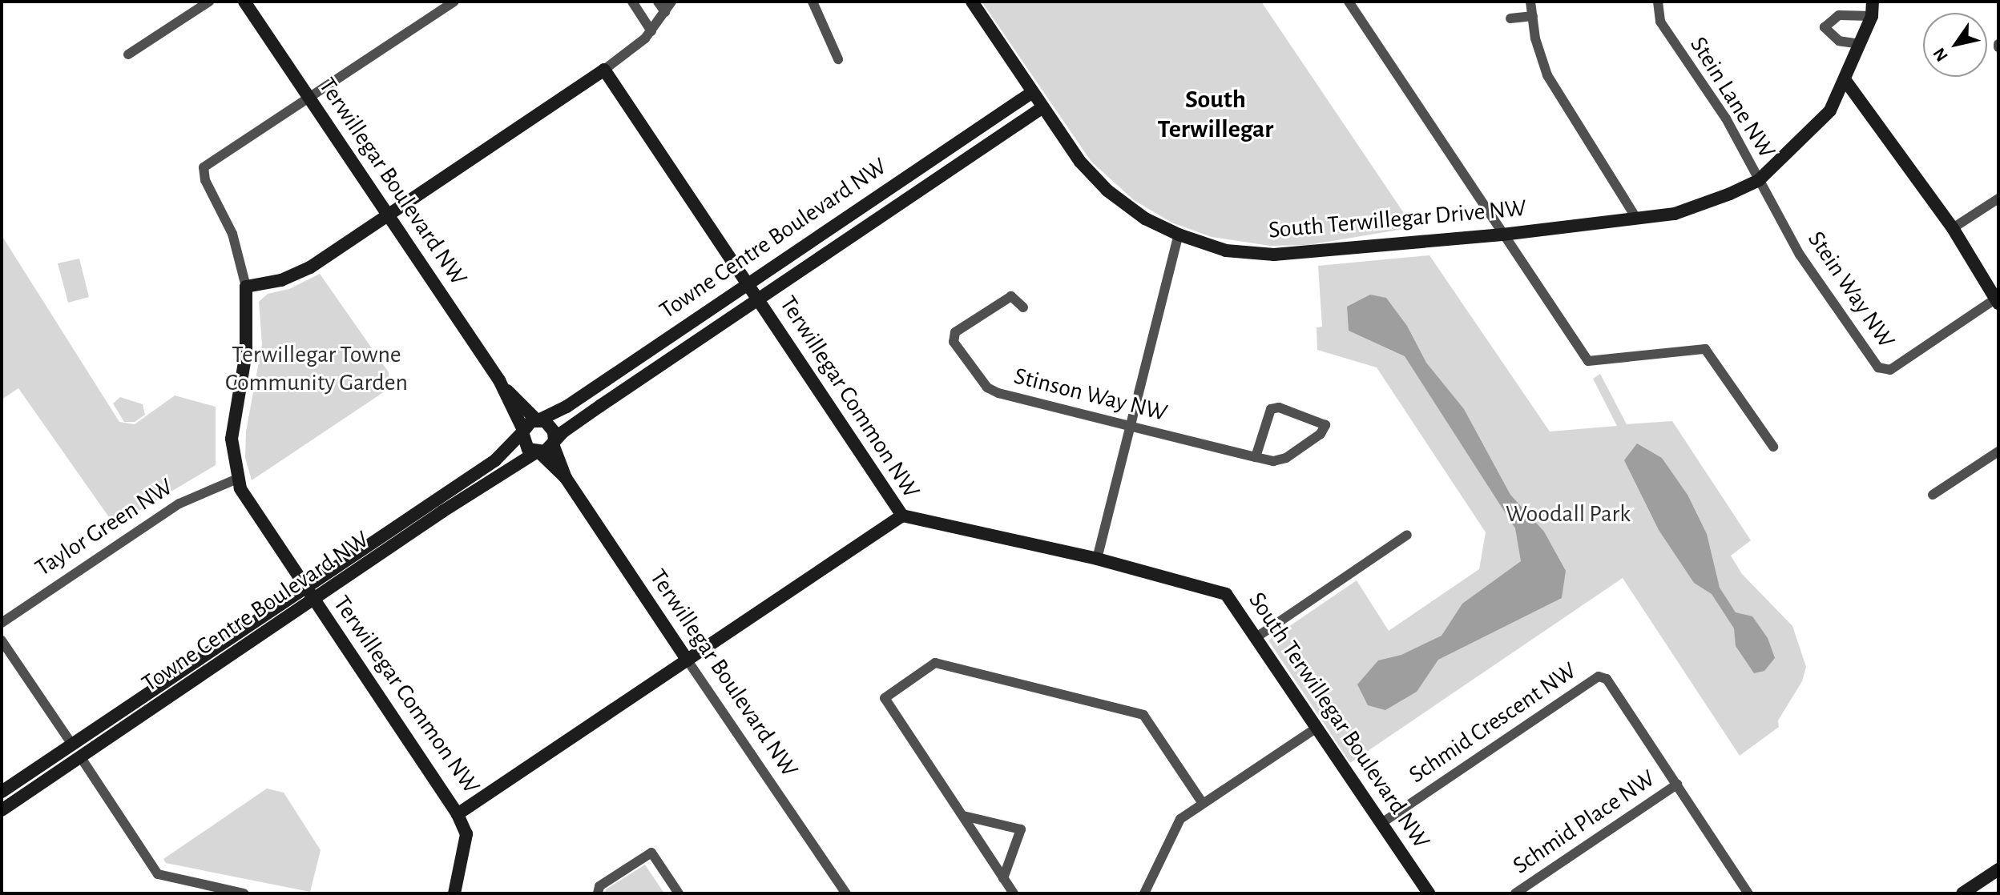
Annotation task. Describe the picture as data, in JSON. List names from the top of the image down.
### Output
{
  "streets": {
    "street": [
      "Stein Lane NW",
      "Terwillegar Boulevard NW",
      "South Terwillegar Drive NW",
      "Towne Centre Boulevard NW",
      "Stein Way NW",
      "Stinson Way NW",
      "Terwillegar Common NW",
      "Taylor Green NW",
      "South Terwillegar Boulevard NW",
      "Schmid Crescent NW",
      "Schmid Place NW"
    ]
  },
  "crossings": [
    ["Stein Lane NW", "South Terwillegar Drive NW"],
    ["Stein Lane NW", "Stein Way NW"],
    ["Terwillegar Boulevard NW", "Towne Centre Boulevard NW"],
    ["Terwillegar Boulevard NW", "Terwillegar Common NW"],
    ["South Terwillegar Drive NW", "Towne Centre Boulevard NW"],
    ["South Terwillegar Drive NW", "Stein Way NW"],
    ["Towne Centre Boulevard NW", "Terwillegar Common NW"],
    ["Terwillegar Common NW", "Taylor Green NW"],
    ["Terwillegar Common NW", "South Terwillegar Boulevard NW"],
    ["South Terwillegar Boulevard NW", "Schmid Crescent NW"],
    ["Schmid Crescent NW", "Schmid Place NW"]
  ],
  "districts": ["South Terwillegar"],
  "parks": ["Terwillegar Towne Community Garden", "Woodall Park"],
  "north": "bottom left"
}
